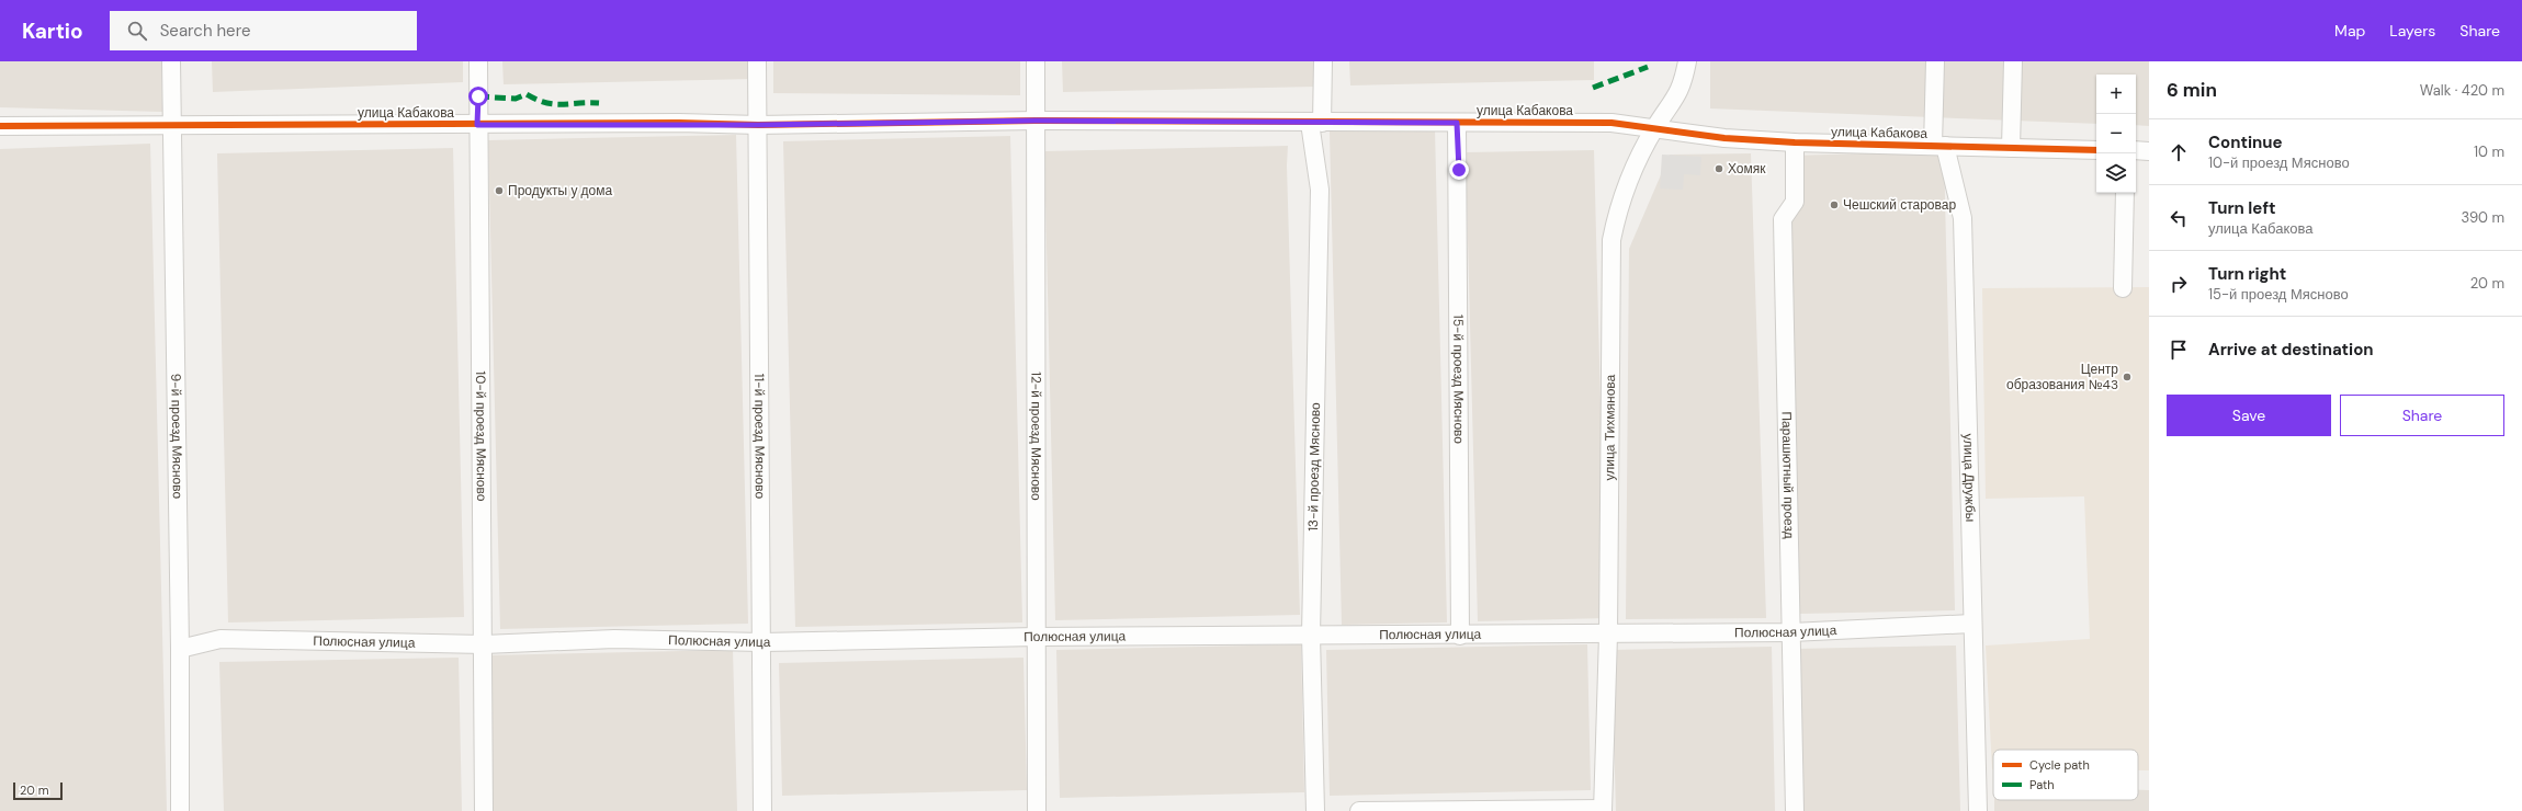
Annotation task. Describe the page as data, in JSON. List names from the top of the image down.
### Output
{
  "streets": {
    "street": [
      "улица Кабакова",
      "15-й проезд Мясново",
      "улица Тихмянова",
      "9-й проезд Мясново",
      "10-й проезд Мясново",
      "11-й проезд Мясново",
      "12-й проезд Мясново",
      "13-й проезд Мясново",
      "Парашютный проезд",
      "улица Дружбы",
      "Полюсная улица"
    ]
  },
  "crossings": [
    ["улица Кабакова", "15-й проезд Мясново"],
    ["улица Кабакова", "улица Тихмянова"],
    ["улица Кабакова", "9-й проезд Мясново"],
    ["улица Кабакова", "10-й проезд Мясново"],
    ["улица Кабакова", "11-й проезд Мясново"],
    ["улица Кабакова", "12-й проезд Мясново"],
    ["улица Кабакова", "13-й проезд Мясново"],
    ["улица Кабакова", "Парашютный проезд"],
    ["улица Кабакова", "улица Дружбы"],
    ["15-й проезд Мясново", "Полюсная улица"],
    ["улица Тихмянова", "Полюсная улица"],
    ["9-й проезд Мясново", "Полюсная улица"],
    ["10-й проезд Мясново", "Полюсная улица"],
    ["11-й проезд Мясново", "Полюсная улица"],
    ["12-й проезд Мясново", "Полюсная улица"],
    ["13-й проезд Мясново", "Полюсная улица"],
    ["Парашютный проезд", "Полюсная улица"],
    ["улица Дружбы", "Полюсная улица"]
  ],
  "places": [
    "Хомяк",
    "Продукты у дома",
    "Чешский старовар",
    "Центр образования №43"
  ],
  "legend": ["Cycle path", "Path"],
  "scale_bar": "20 m",
  "page": {
    "header": "Kartio",
    "search": "Search here",
    "nav": ["Map", "Layers", "Share"],
    "heading": ["6 min", "Walk · 420 m"],
    "map_buttons": ["+", "−"],
    "list": [
      ["Continue", "10-й проезд Мясново", "10 m"],
      ["Turn left", "улица Кабакова", "390 m"],
      ["Turn right", "15-й проезд Мясново", "20 m"],
      "Arrive at destination"
    ],
    "buttons": ["Save", "Share"],
    "scale": "20 m"
  }
}
